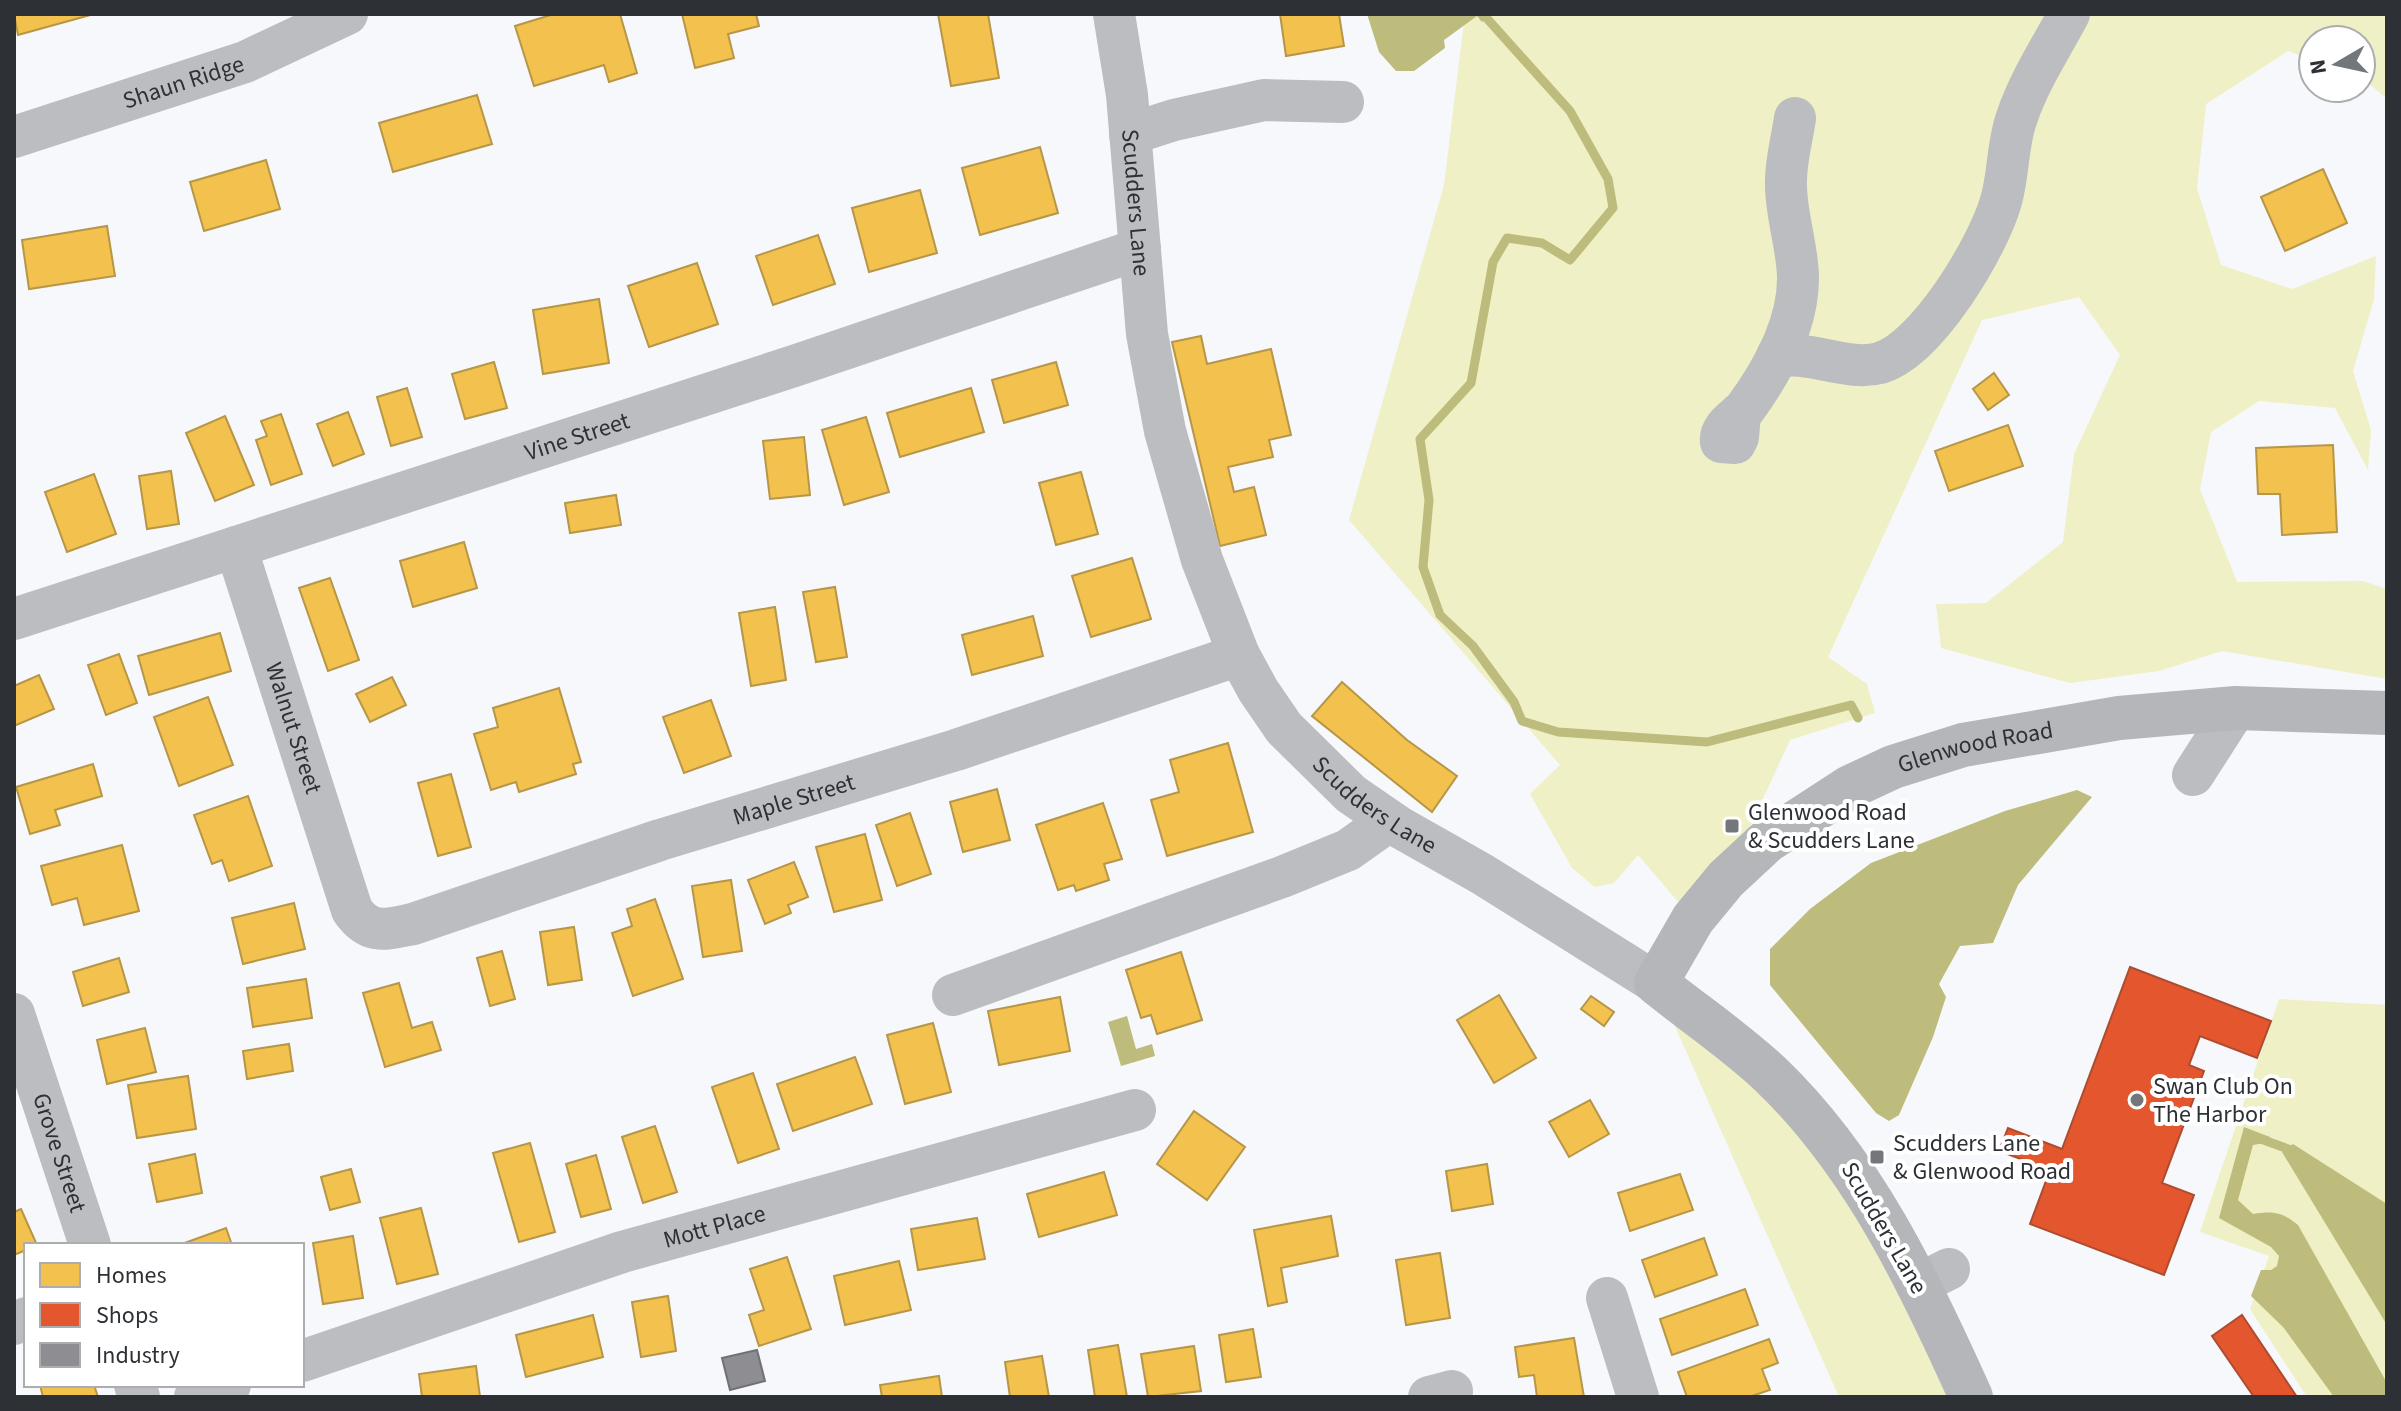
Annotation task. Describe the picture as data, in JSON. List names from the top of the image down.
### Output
{
  "streets": {
    "main road": ["Scudders Lane", "Glenwood Road"],
    "street": [
      "Shaun Ridge",
      "Vine Street",
      "Walnut Street",
      "Maple Street",
      "Grove Street",
      "Mott Place"
    ]
  },
  "crossings": [
    ["Scudders Lane", "Vine Street"],
    ["Scudders Lane", "Glenwood Road"],
    ["Scudders Lane", "Maple Street"],
    ["Vine Street", "Walnut Street"],
    ["Walnut Street", "Maple Street"]
  ],
  "places": {
    "transit": ["Glenwood Road & Scudders Lane", "Scudders Lane & Glenwood Road"],
    "other": ["Swan Club On The Harbor"]
  },
  "legend": ["Homes", "Shops", "Industry"],
  "north": "left"
}
